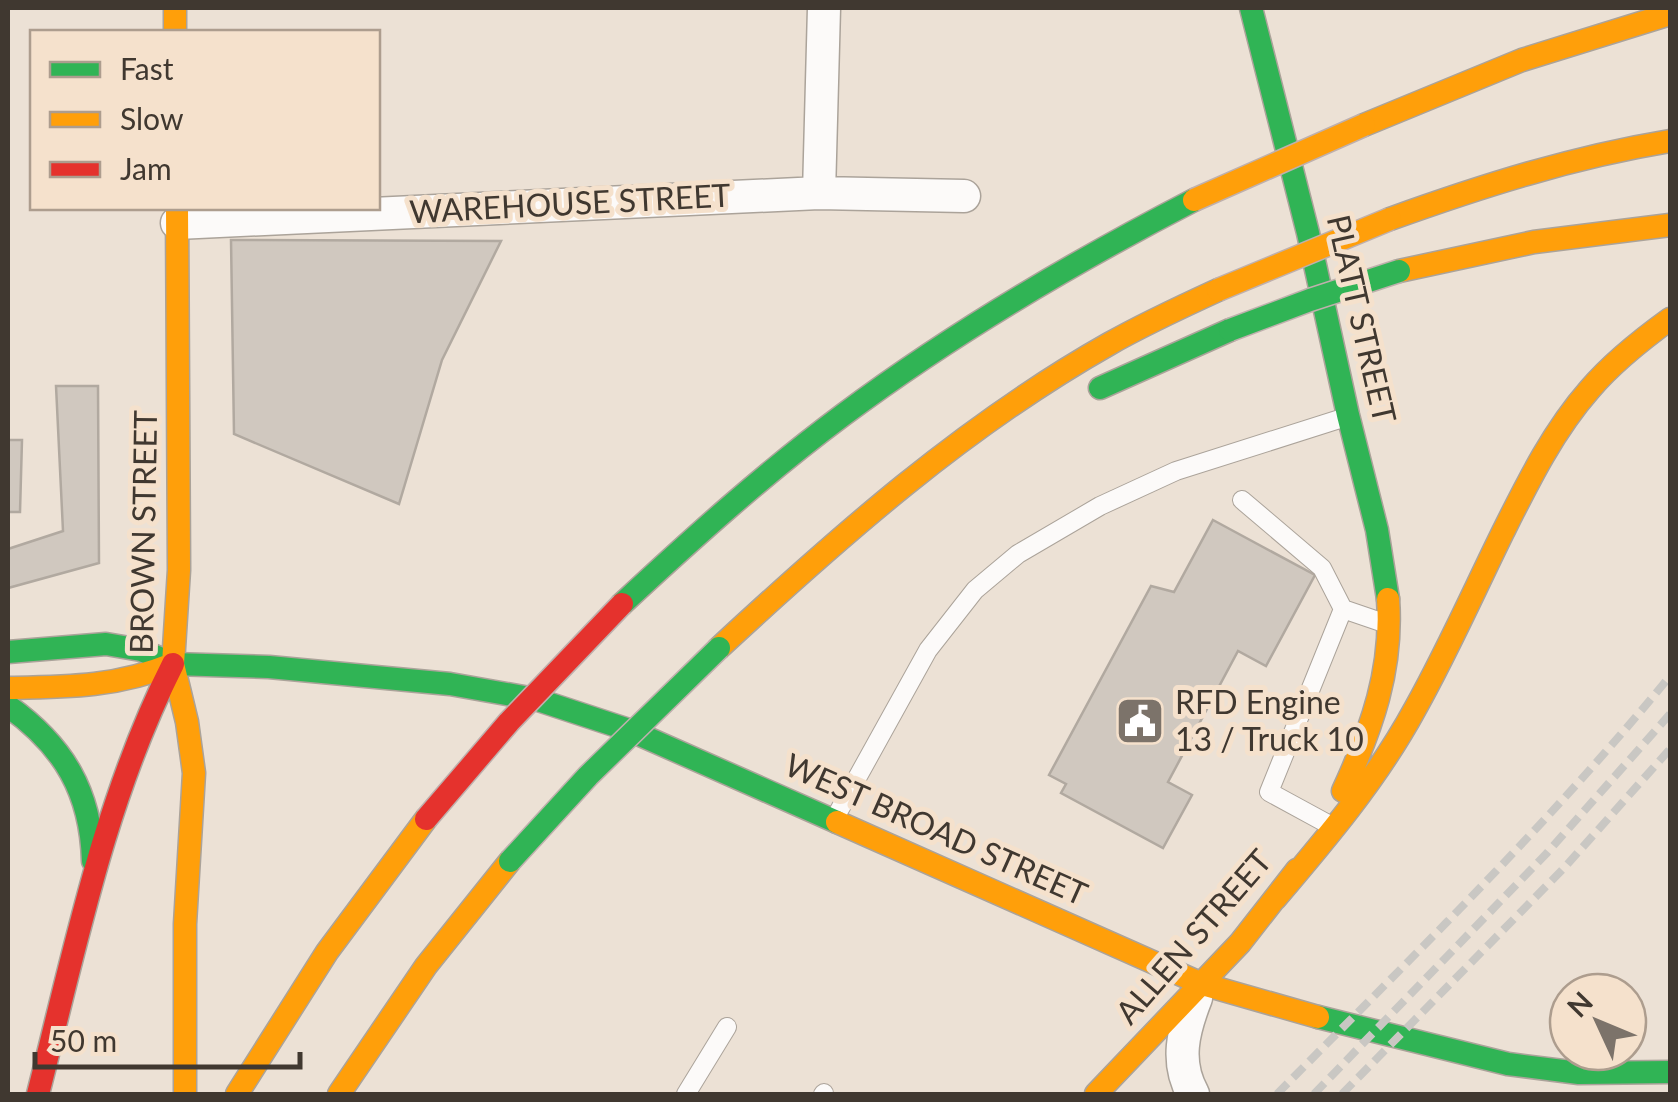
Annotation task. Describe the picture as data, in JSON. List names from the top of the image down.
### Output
{
  "streets": {
    "main road": [
      "PLATT STREET",
      "BROWN STREET",
      "WEST BROAD STREET",
      "ALLEN STREET"
    ],
    "street": ["WAREHOUSE STREET"]
  },
  "crossings": [
    ["WAREHOUSE STREET", "BROWN STREET"],
    ["PLATT STREET", "ALLEN STREET"],
    ["BROWN STREET", "WEST BROAD STREET"],
    ["WEST BROAD STREET", "ALLEN STREET"]
  ],
  "places": {
    "public building": ["RFD Engine 13 / Truck 10"]
  },
  "legend": ["Fast", "Slow", "Jam"],
  "scale_bar": "50 m",
  "north": "top left"
}
